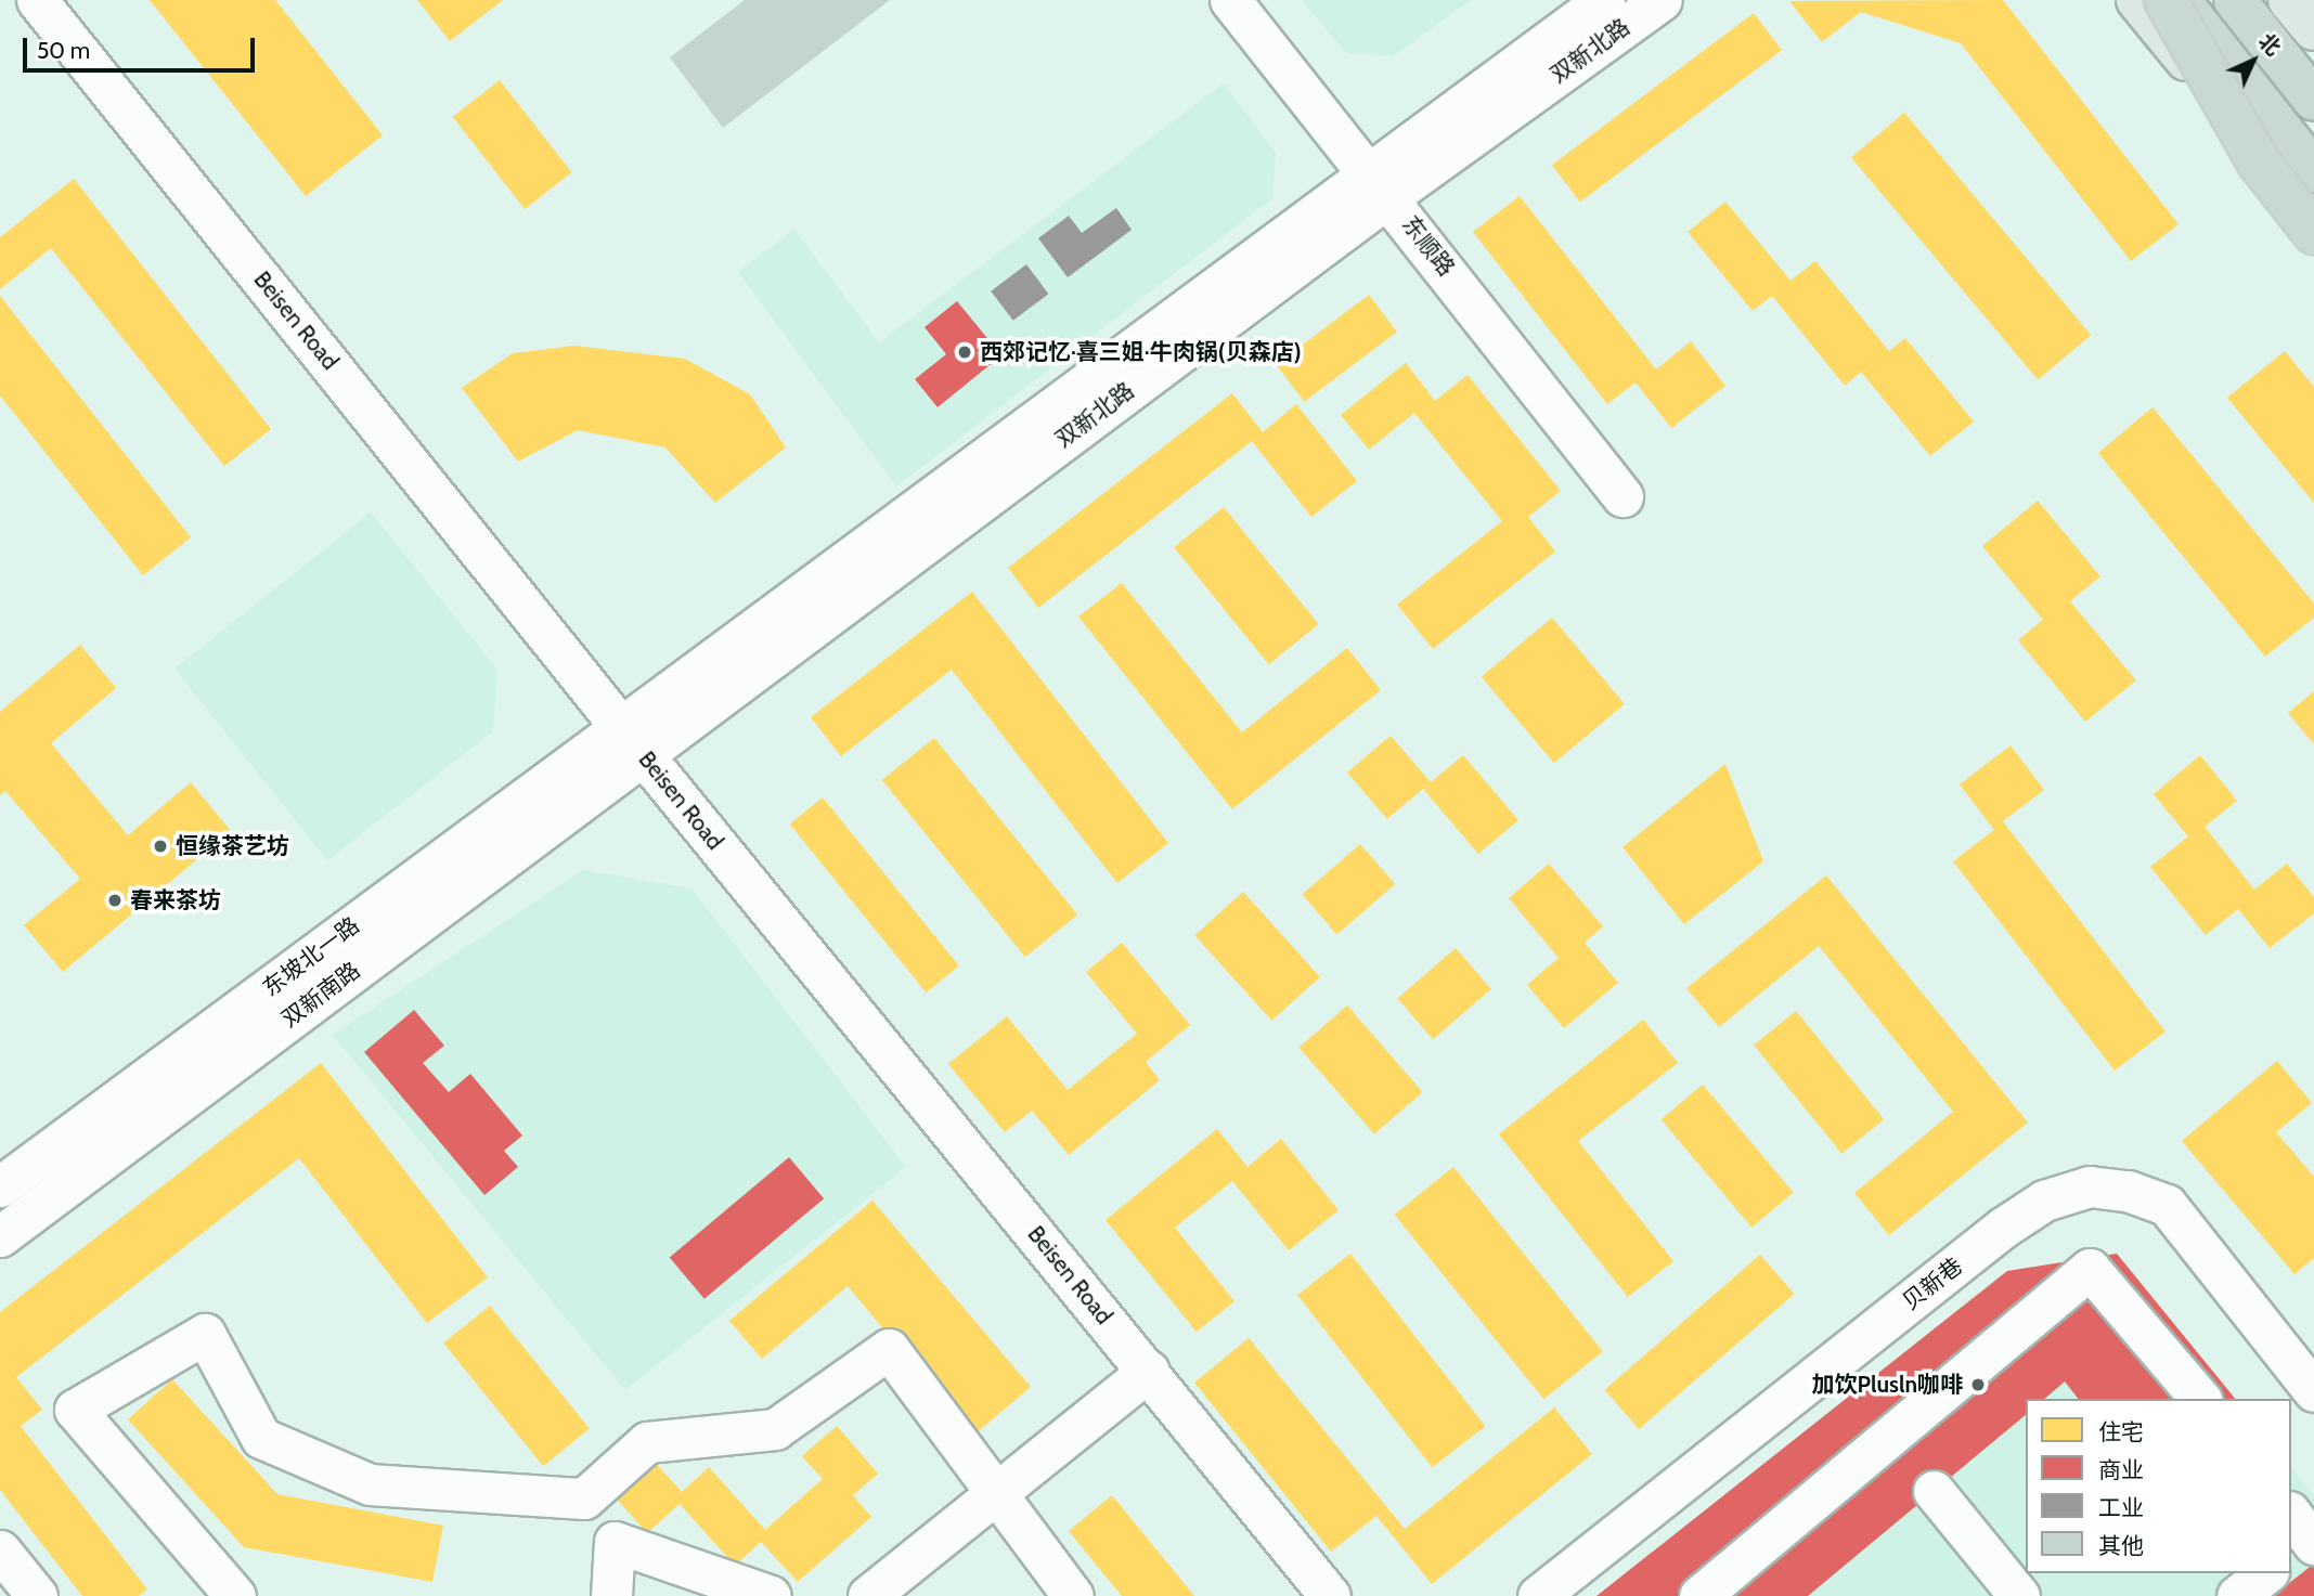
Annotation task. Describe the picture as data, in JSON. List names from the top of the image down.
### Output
{
  "streets": {
    "street": [
      "双新北路",
      "东顺路",
      "Beisen Road",
      "东坡北一路",
      "双新南路",
      "贝新巷"
    ]
  },
  "crossings": [
    ["双新北路", "东顺路"],
    ["双新北路", "Beisen Road"],
    ["双新北路", "东坡北一路"],
    ["双新北路", "双新南路"],
    ["Beisen Road", "东坡北一路"],
    ["Beisen Road", "双新南路"],
    ["东坡北一路", "双新南路"]
  ],
  "places": [
    "西郊记忆·喜三姐·牛肉锅(贝森店)",
    "恒缘茶艺坊",
    "春来茶坊",
    "加饮Plusln咖啡"
  ],
  "legend": [
    "住宅",
    "商业",
    "工业",
    "其他"
  ],
  "scale_bar": "50 m",
  "north": "top right"
}
